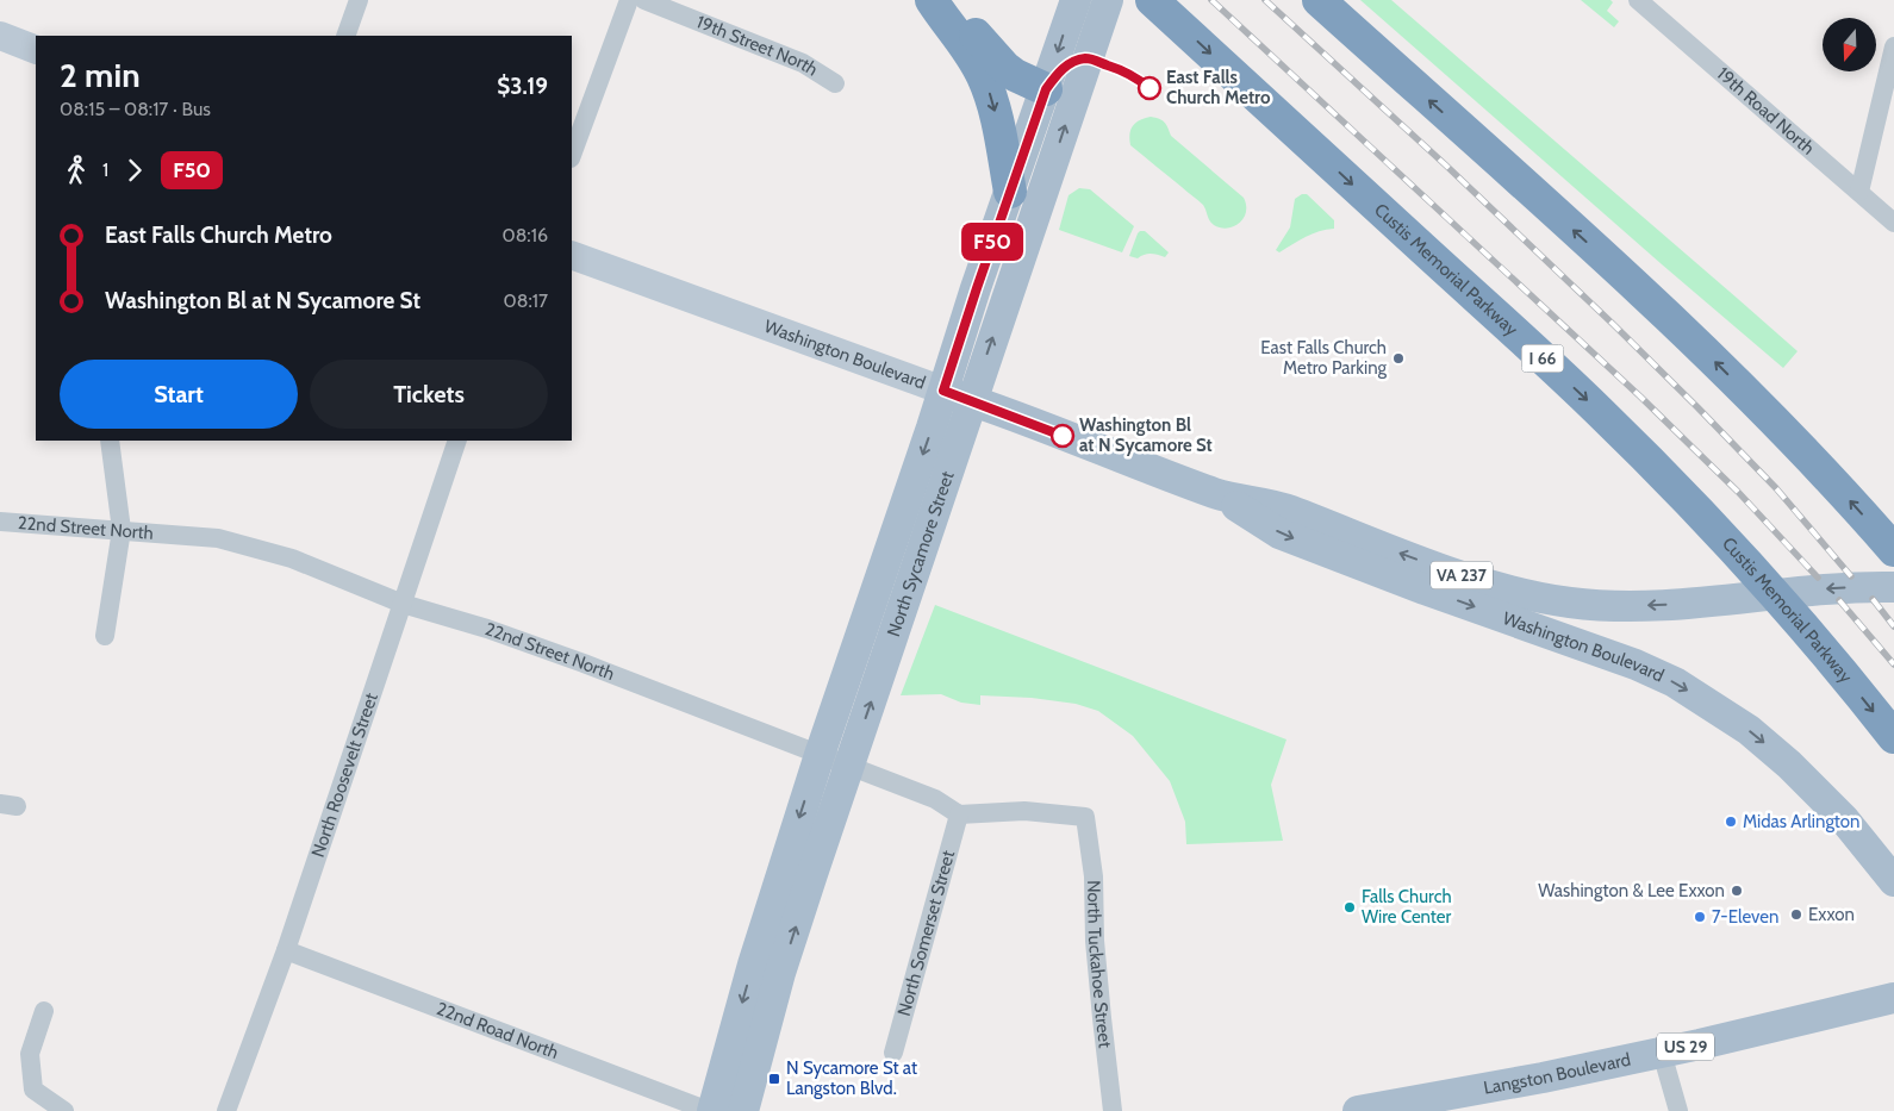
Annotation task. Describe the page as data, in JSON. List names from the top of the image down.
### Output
{
  "streets": {
    "highway": ["Custis Memorial Parkway", "I 66"],
    "main road": [
      "Washington Boulevard",
      "North Sycamore Street",
      "VA 237",
      "US 29",
      "Langston Boulevard"
    ],
    "street": [
      "19th Street North",
      "19th Road North",
      "22nd Street North",
      "North Roosevelt Street",
      "North Somerset Street",
      "North Tuckahoe Street",
      "22nd Road North"
    ]
  },
  "crossings": [
    ["Washington Boulevard", "North Sycamore Street"],
    ["22nd Street North", "North Sycamore Street"],
    ["22nd Street North", "North Roosevelt Street"],
    ["22nd Street North", "North Somerset Street"],
    ["22nd Street North", "North Tuckahoe Street"],
    ["North Sycamore Street", "22nd Road North"],
    ["North Roosevelt Street", "22nd Road North"],
    ["North Somerset Street", "North Tuckahoe Street"]
  ],
  "places": {
    "other": [
      "East Falls Church Metro",
      "East Falls Church Metro Parking",
      "Washington Bl at N Sycamore St",
      "Midas Arlington",
      "Washington & Lee Exxon",
      "Falls Church Wire Center",
      "Exxon",
      "7-Eleven"
    ],
    "transit": ["N Sycamore St at Langston Blvd."]
  },
  "lines": ["bus line F50"],
  "north": "bottom",
  "page": {
    "on_map": "F50",
    "heading": ["2 min", "08:15 – 08:17 · Bus", "$3.19"],
    "legs": ["1", "F50"],
    "list": [
      {
        "name": "East Falls Church Metro",
        "value": "08:16"
      },
      {
        "name": "Washington Bl at N Sycamore St",
        "value": "08:17"
      }
    ],
    "buttons": ["Start", "Tickets"]
  }
}
